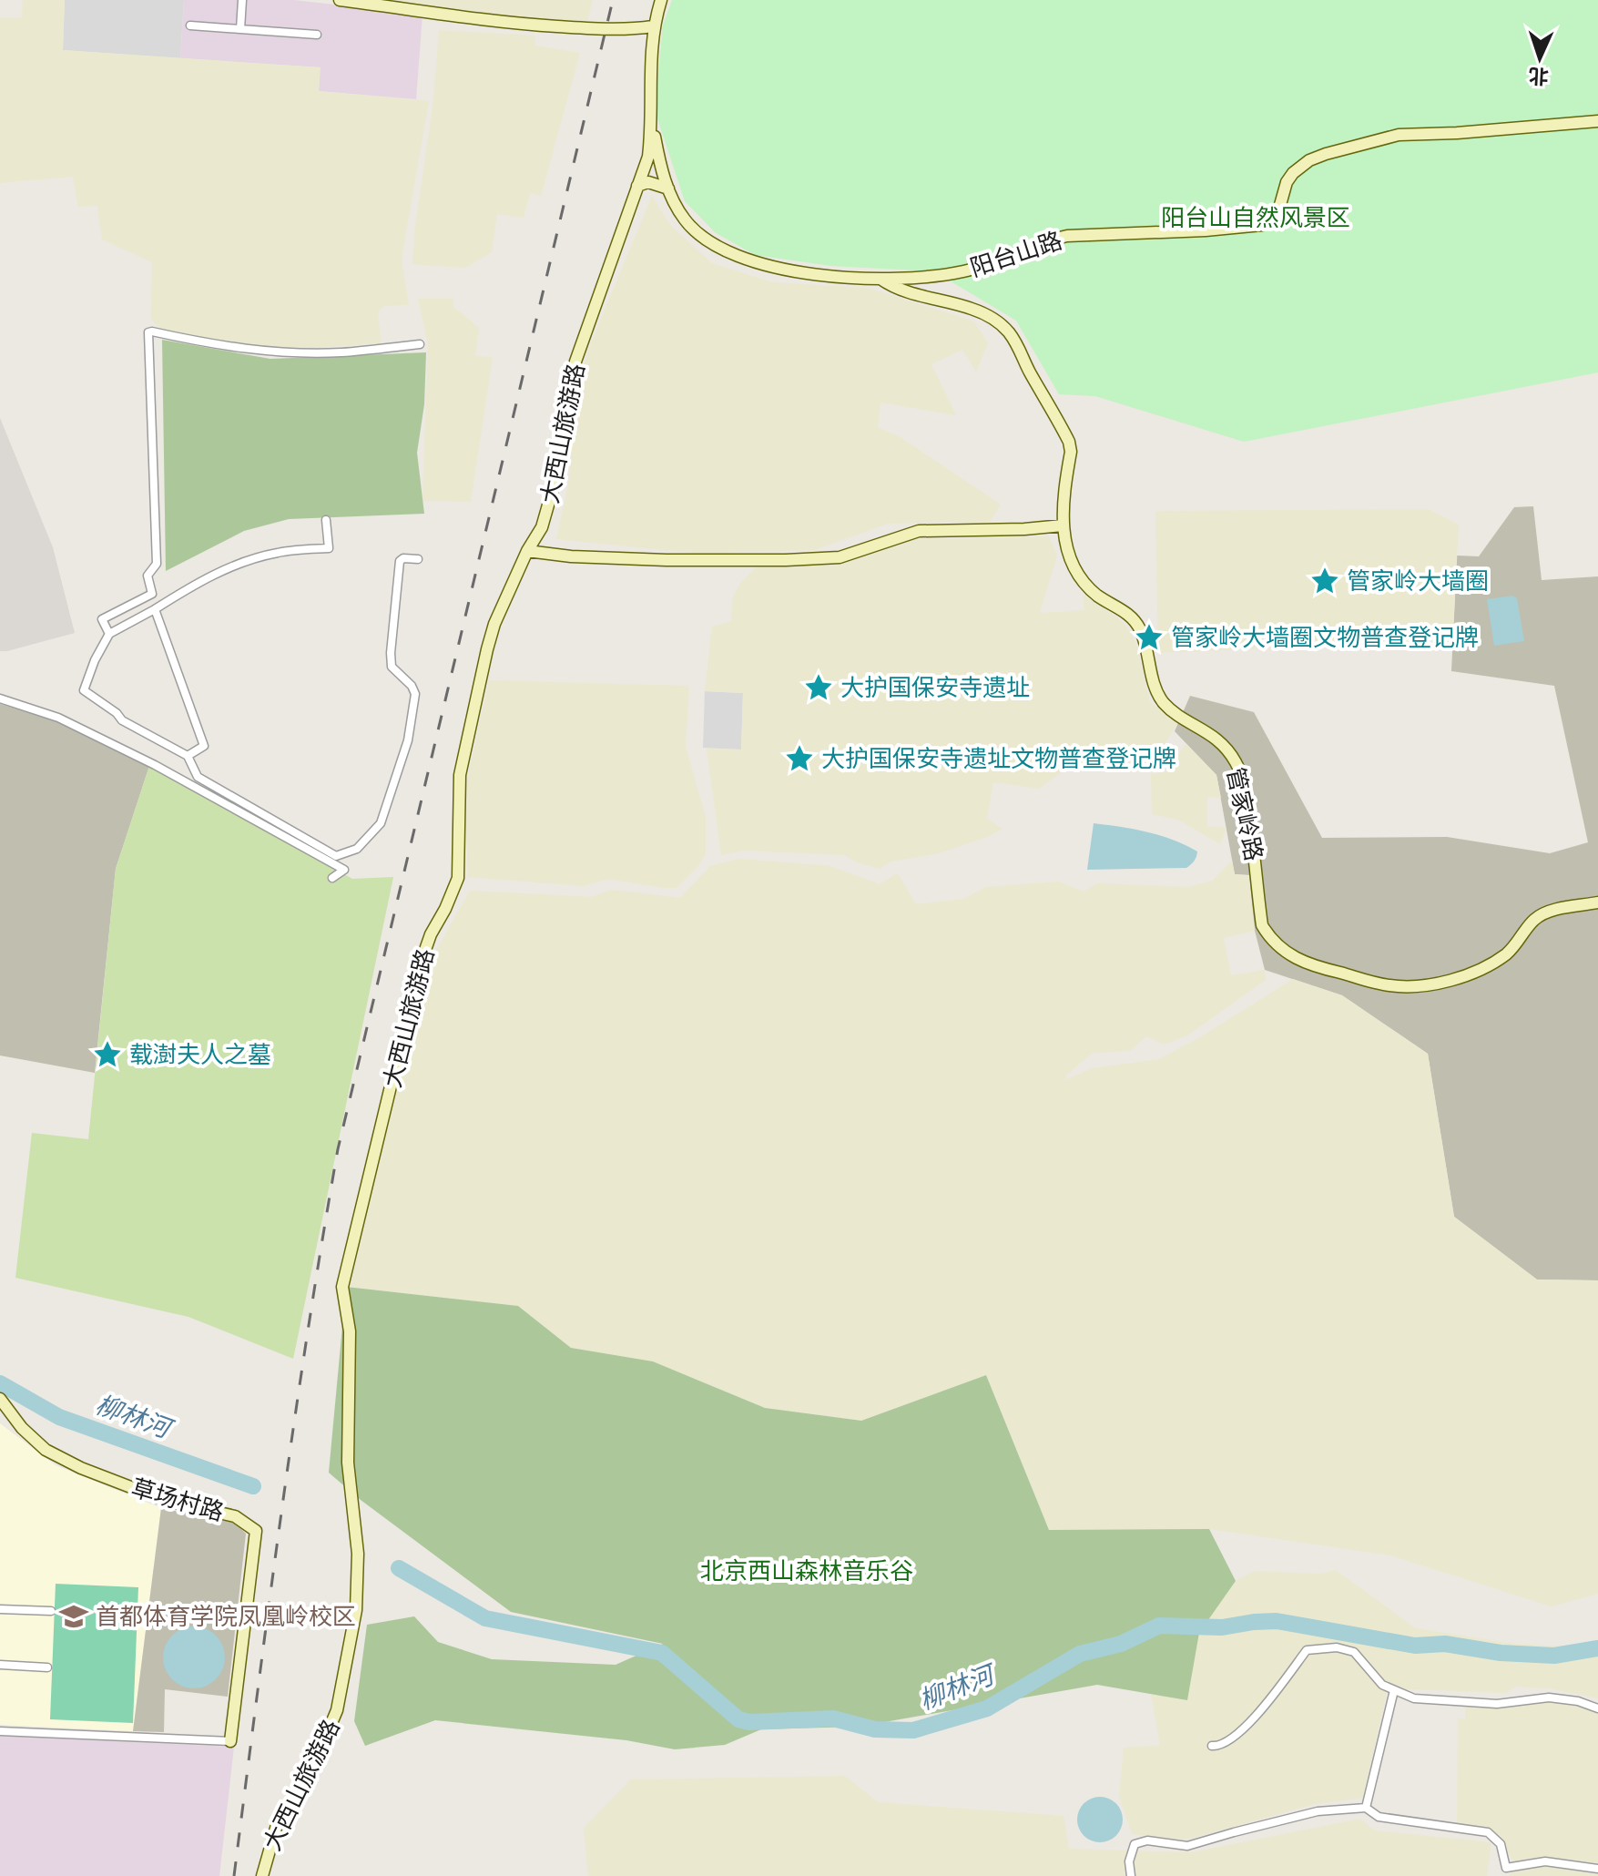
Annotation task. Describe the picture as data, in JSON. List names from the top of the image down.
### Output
{
  "streets": {
    "street": [
      "阳台山路",
      "大西山旅游路",
      "管家岭路",
      "草场村路"
    ]
  },
  "crossings": [
    ["阳台山路", "大西山旅游路"],
    ["阳台山路", "管家岭路"]
  ],
  "water": ["柳林河"],
  "parks": ["阳台山自然风景区", "北京西山森林音乐谷"],
  "places": {
    "place": [
      "管家岭大墙圈",
      "管家岭大墙圈文物普查登记牌",
      "大护国保安寺遗址",
      "大护国保安寺遗址文物普查登记牌",
      "载澍夫人之墓"
    ],
    "school or university": ["首都体育学院凤凰岭校区"]
  },
  "north": "bottom"
}
